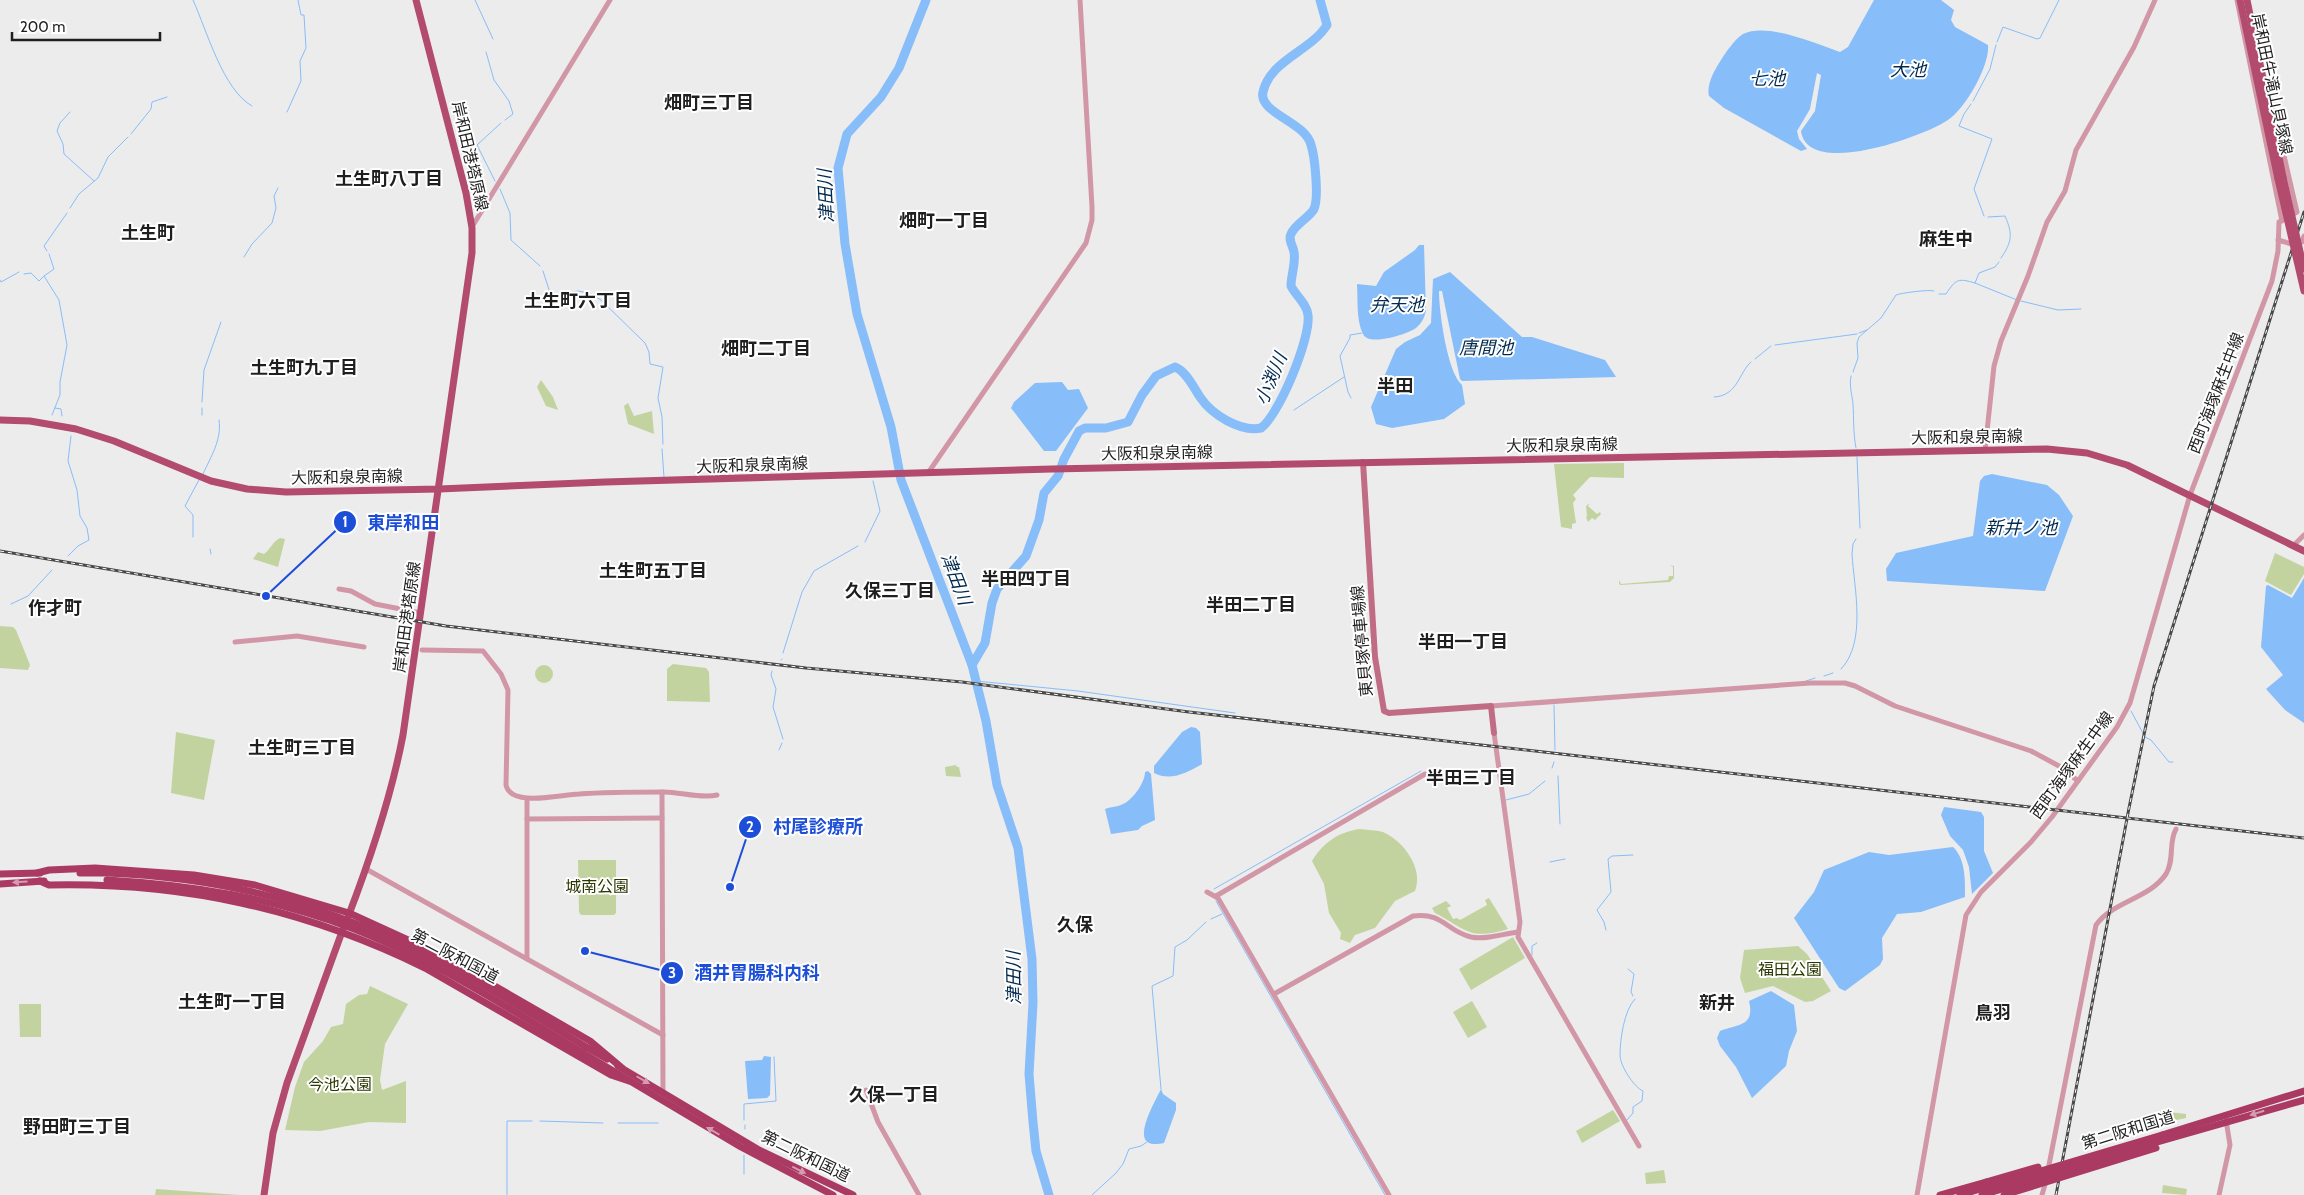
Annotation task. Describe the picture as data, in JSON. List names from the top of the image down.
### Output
{
  "streets": {
    "highway": ["第二阪和国道"],
    "main road": [
      "岸和田牛滝山貝塚線",
      "岸和田港塔原線",
      "大阪和泉泉南線",
      "東貝塚停車場線"
    ],
    "street": ["西町海塚麻生中線"]
  },
  "crossings": [
    ["岸和田牛滝山貝塚線", "西町海塚麻生中線"],
    ["岸和田港塔原線", "大阪和泉泉南線"],
    ["西町海塚麻生中線", "大阪和泉泉南線"],
    ["大阪和泉泉南線", "東貝塚停車場線"]
  ],
  "districts": [
    "畑町三丁目",
    "土生町八丁目",
    "畑町一丁目",
    "土生町",
    "麻生中",
    "土生町六丁目",
    "畑町二丁目",
    "土生町九丁目",
    "半田",
    "土生町五丁目",
    "半田四丁目",
    "久保三丁目",
    "半田二丁目",
    "作才町",
    "半田一丁目",
    "土生町三丁目",
    "半田三丁目",
    "久保",
    "土生町一丁目",
    "新井",
    "鳥羽",
    "久保一丁目",
    "野田町三丁目"
  ],
  "water": [
    "大池",
    "七池",
    "津田川",
    "弁天池",
    "唐間池",
    "小渕川",
    "新井ノ池"
  ],
  "parks": ["城南公園", "福田公園", "今池公園"],
  "places": ["東岸和田", "村尾診療所", "酒井胃腸科内科"],
  "scale_bar": "200 m"
}
